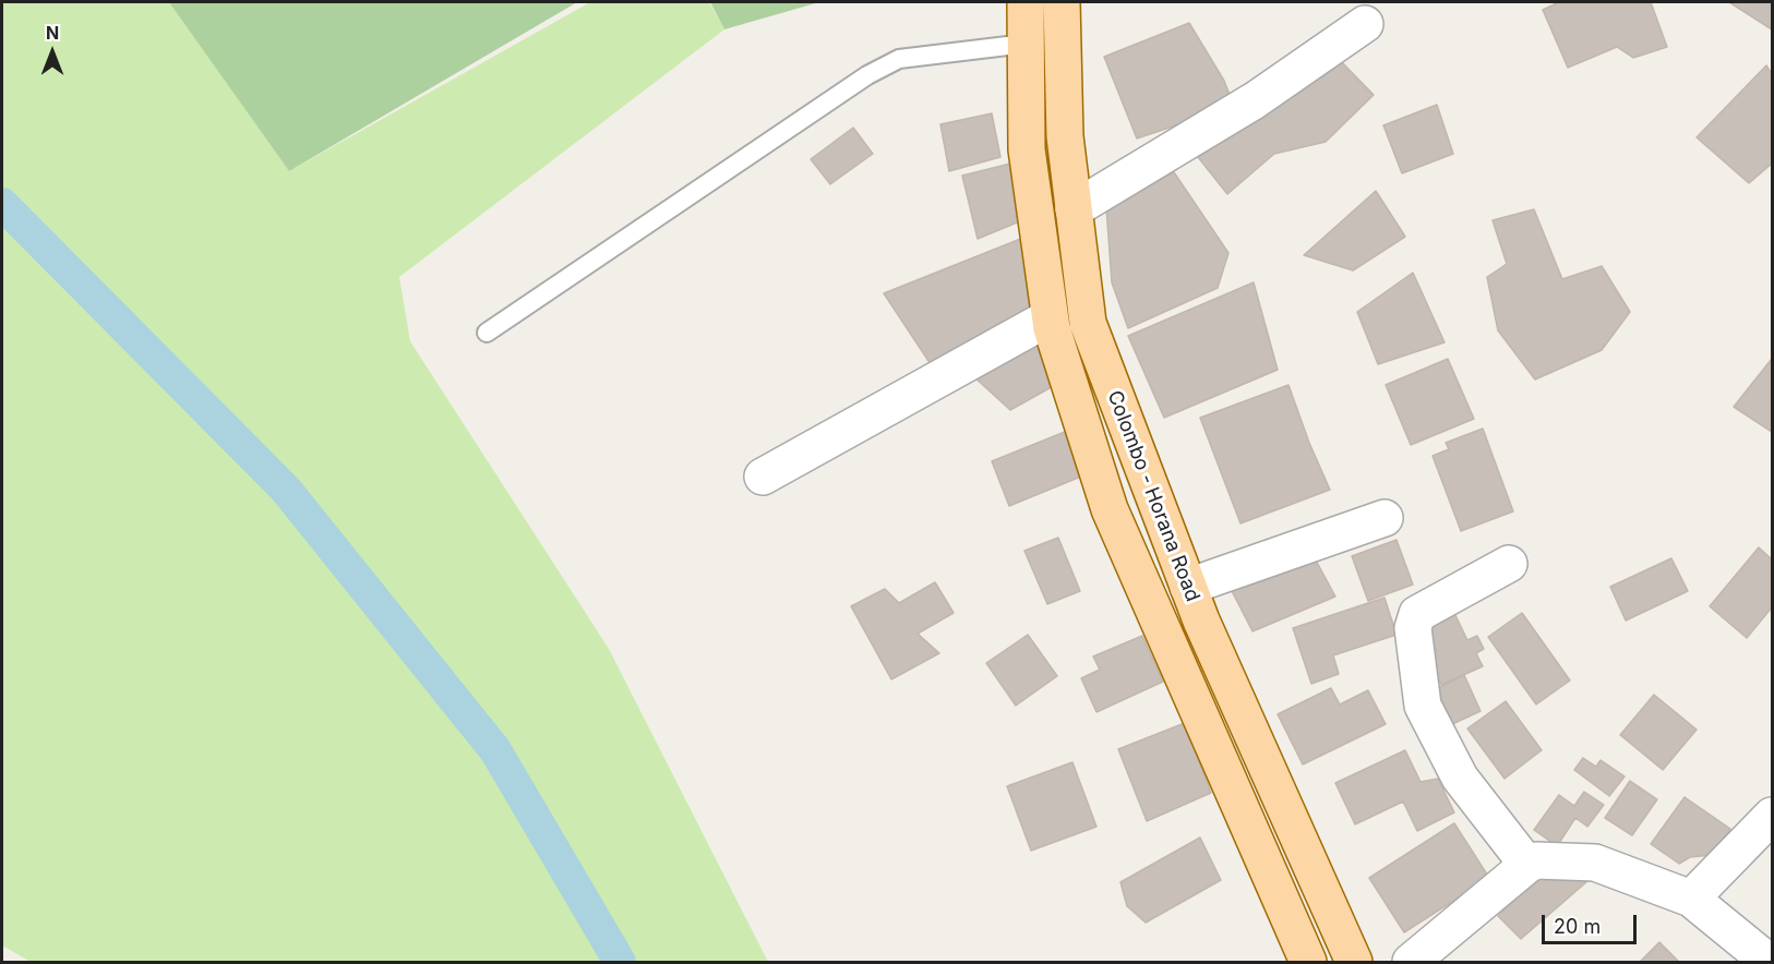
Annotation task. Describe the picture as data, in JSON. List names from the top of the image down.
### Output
{
  "streets": {
    "main road": ["Colombo - Horana Road"]
  },
  "scale_bar": "20 m",
  "north": "top"
}
